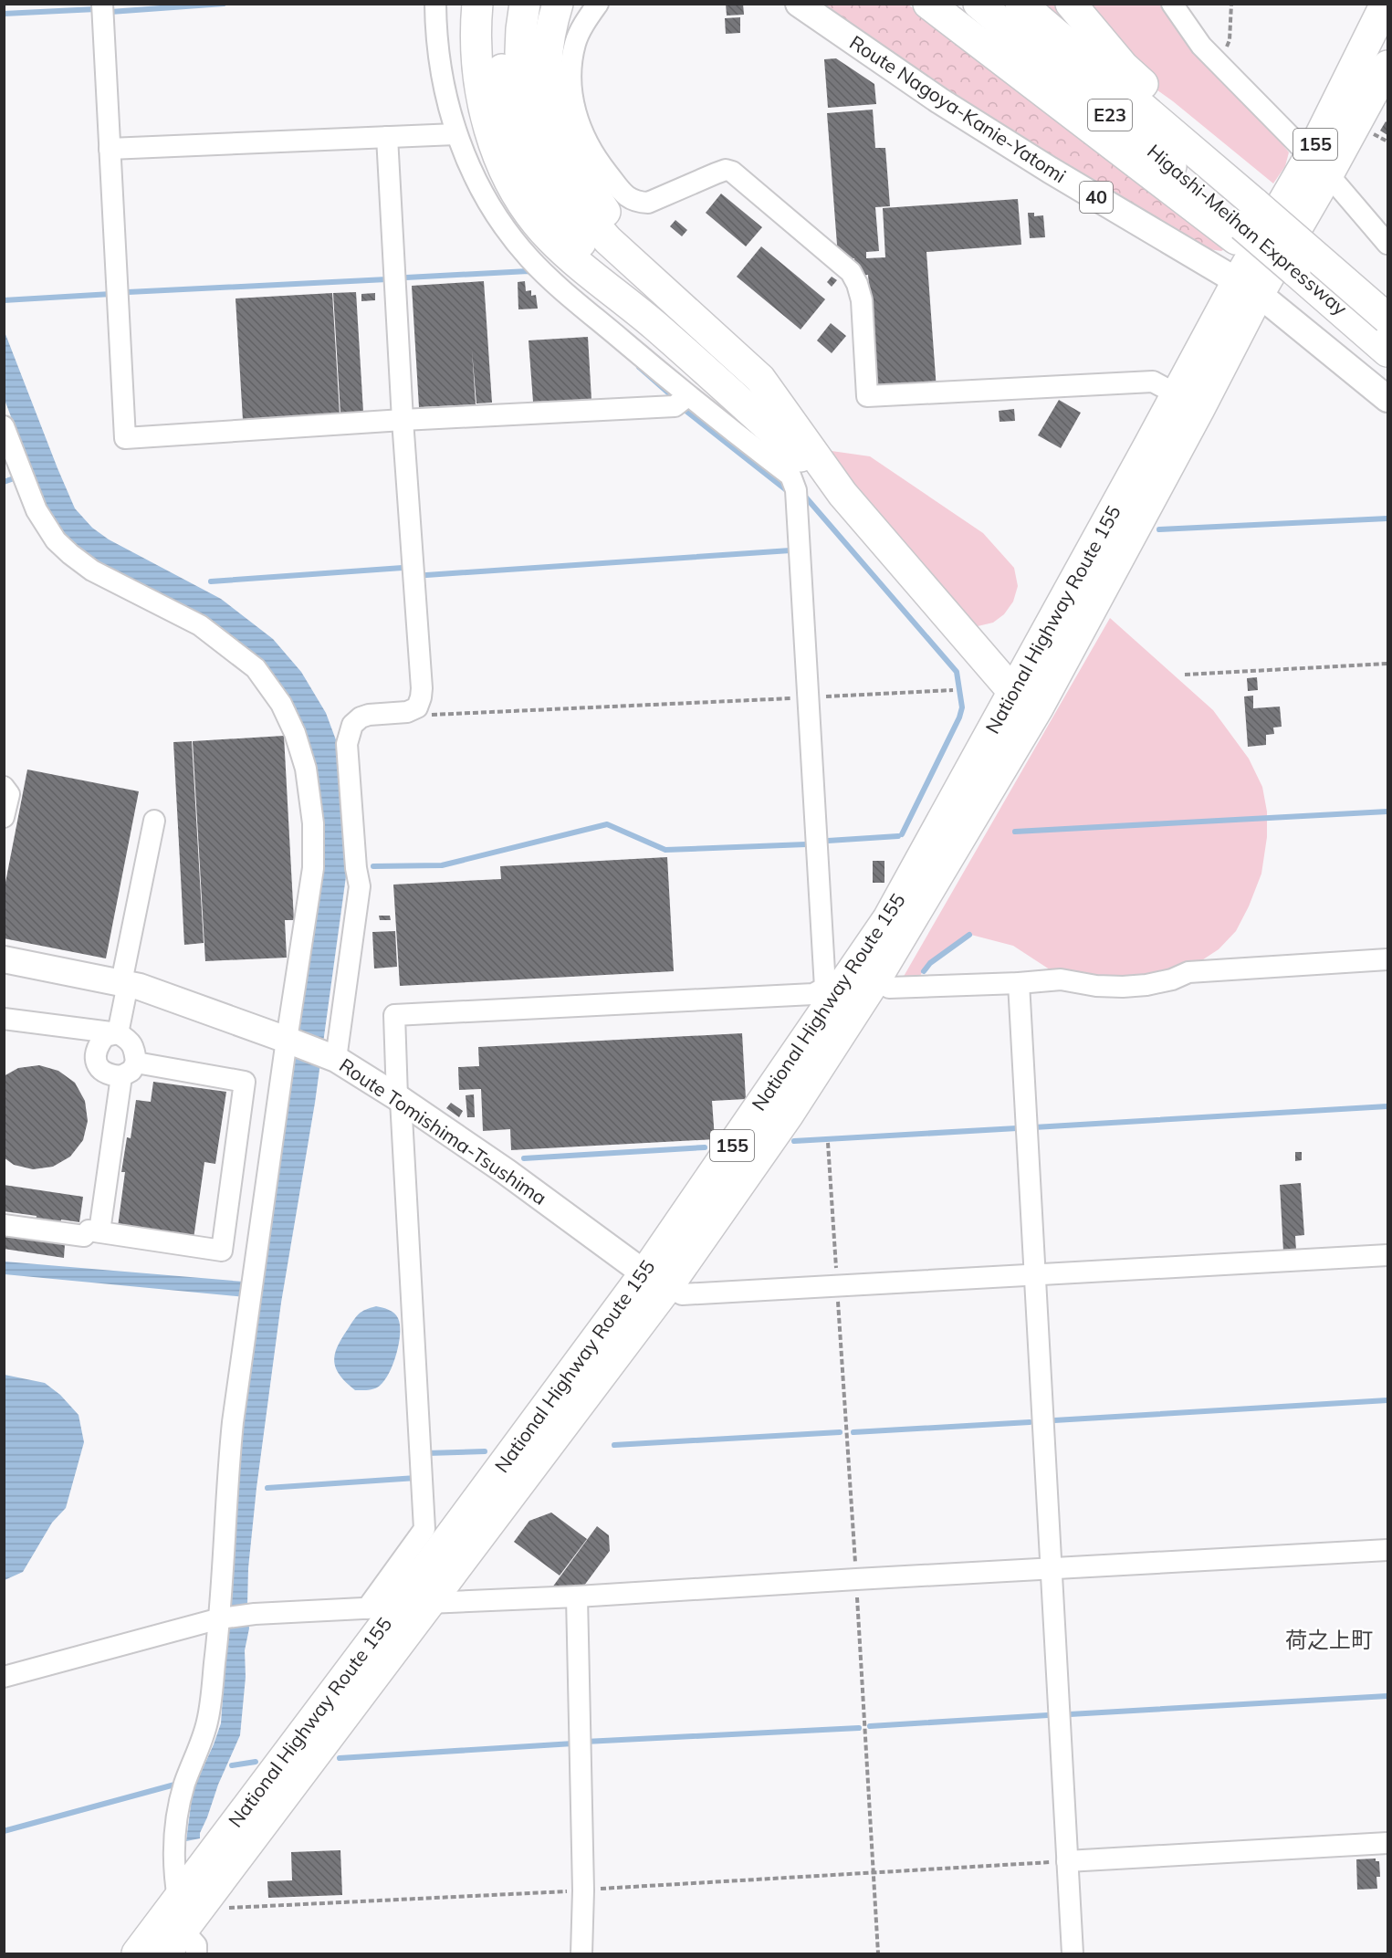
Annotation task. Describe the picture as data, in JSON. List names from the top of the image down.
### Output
{
  "streets": {
    "highway": [
      "E23",
      "155",
      "Higashi-Meihan Expressway",
      "National Highway Route 155"
    ],
    "main road": ["Route Nagoya-Kanie-Yatomi", "40", "Route Tomishima-Tsushima"]
  },
  "crossings": [
    ["Route Nagoya-Kanie-Yatomi", "National Highway Route 155"],
    ["National Highway Route 155", "Route Tomishima-Tsushima"]
  ],
  "districts": ["荷之上町"]
}
